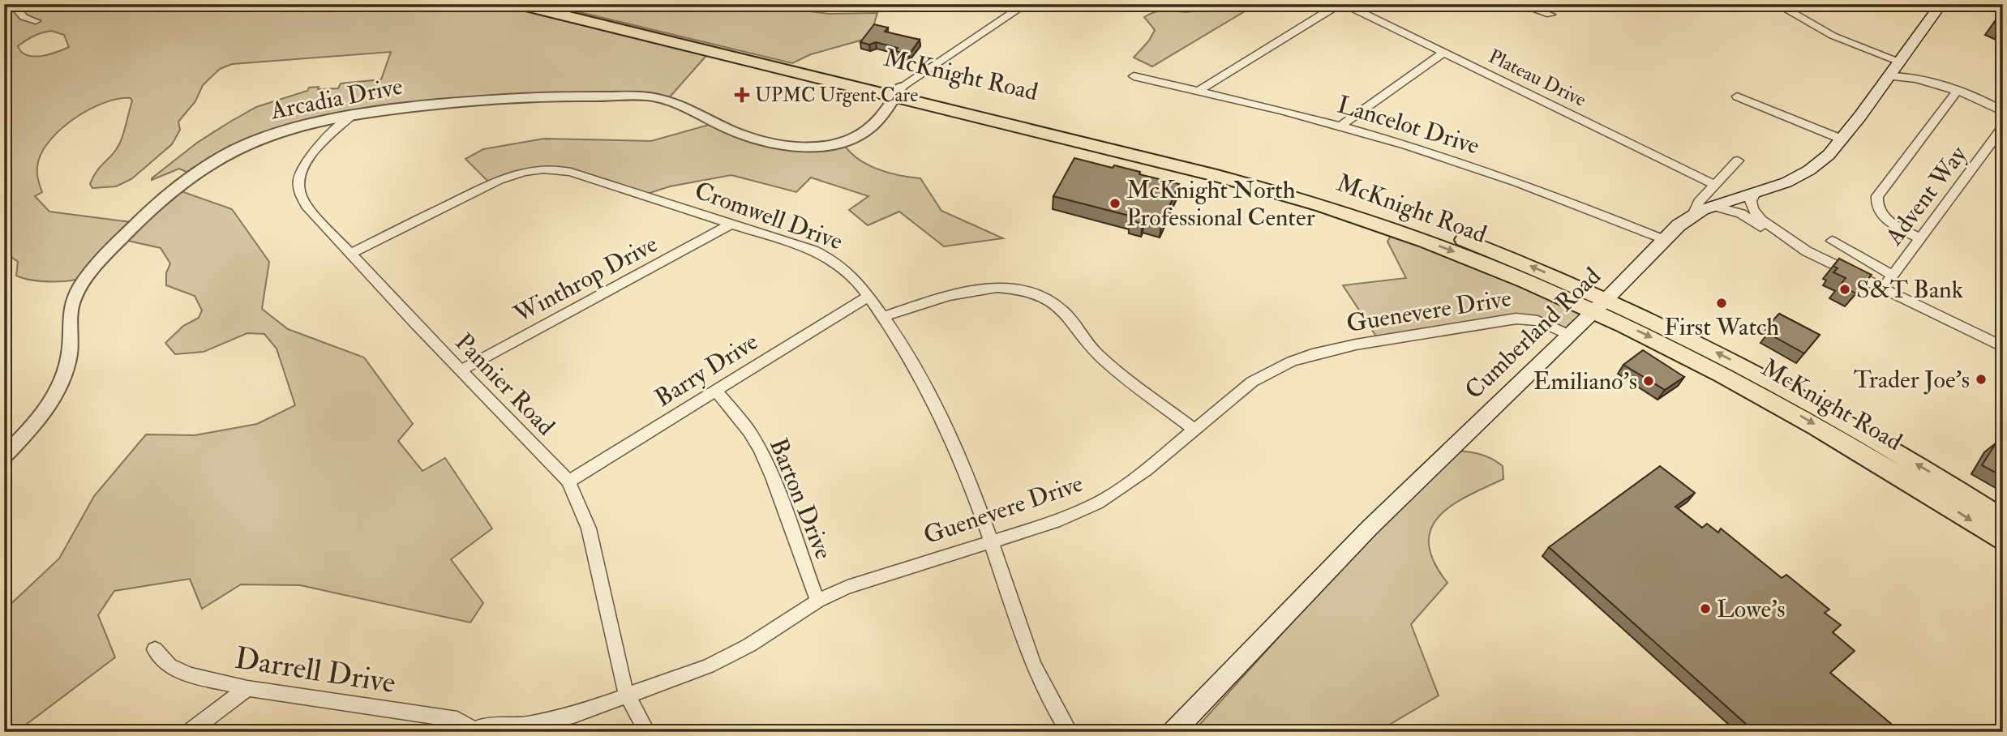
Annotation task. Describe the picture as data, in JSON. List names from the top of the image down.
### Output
{
  "streets": {
    "highway": ["McKnight Road"],
    "main road": ["Cumberland Road"],
    "street": [
      "Plateau Drive",
      "Arcadia Drive",
      "Lancelot Drive",
      "Advent Way",
      "Cromwell Drive",
      "Winthrop Drive",
      "Guenevere Drive",
      "Barry Drive",
      "Pannier Road",
      "Barton Drive",
      "Darrell Drive"
    ]
  },
  "crossings": [
    ["McKnight Road", "Arcadia Drive"],
    ["McKnight Road", "Cumberland Road"],
    ["Arcadia Drive", "Pannier Road"],
    ["Lancelot Drive", "Cumberland Road"],
    ["Cromwell Drive", "Winthrop Drive"],
    ["Cromwell Drive", "Guenevere Drive"],
    ["Cromwell Drive", "Barry Drive"],
    ["Cromwell Drive", "Pannier Road"],
    ["Winthrop Drive", "Pannier Road"],
    ["Guenevere Drive", "Cumberland Road"],
    ["Guenevere Drive", "Pannier Road"],
    ["Guenevere Drive", "Barton Drive"],
    ["Guenevere Drive", "Darrell Drive"],
    ["Barry Drive", "Pannier Road"],
    ["Barry Drive", "Barton Drive"]
  ],
  "places": {
    "health": ["UPMC Urgent Care"],
    "other": [
      "McKnight North Professional Center",
      "S&T Bank",
      "First Watch",
      "Trader Joe's",
      "Emiliano's",
      "Lowe's"
    ]
  }
}
